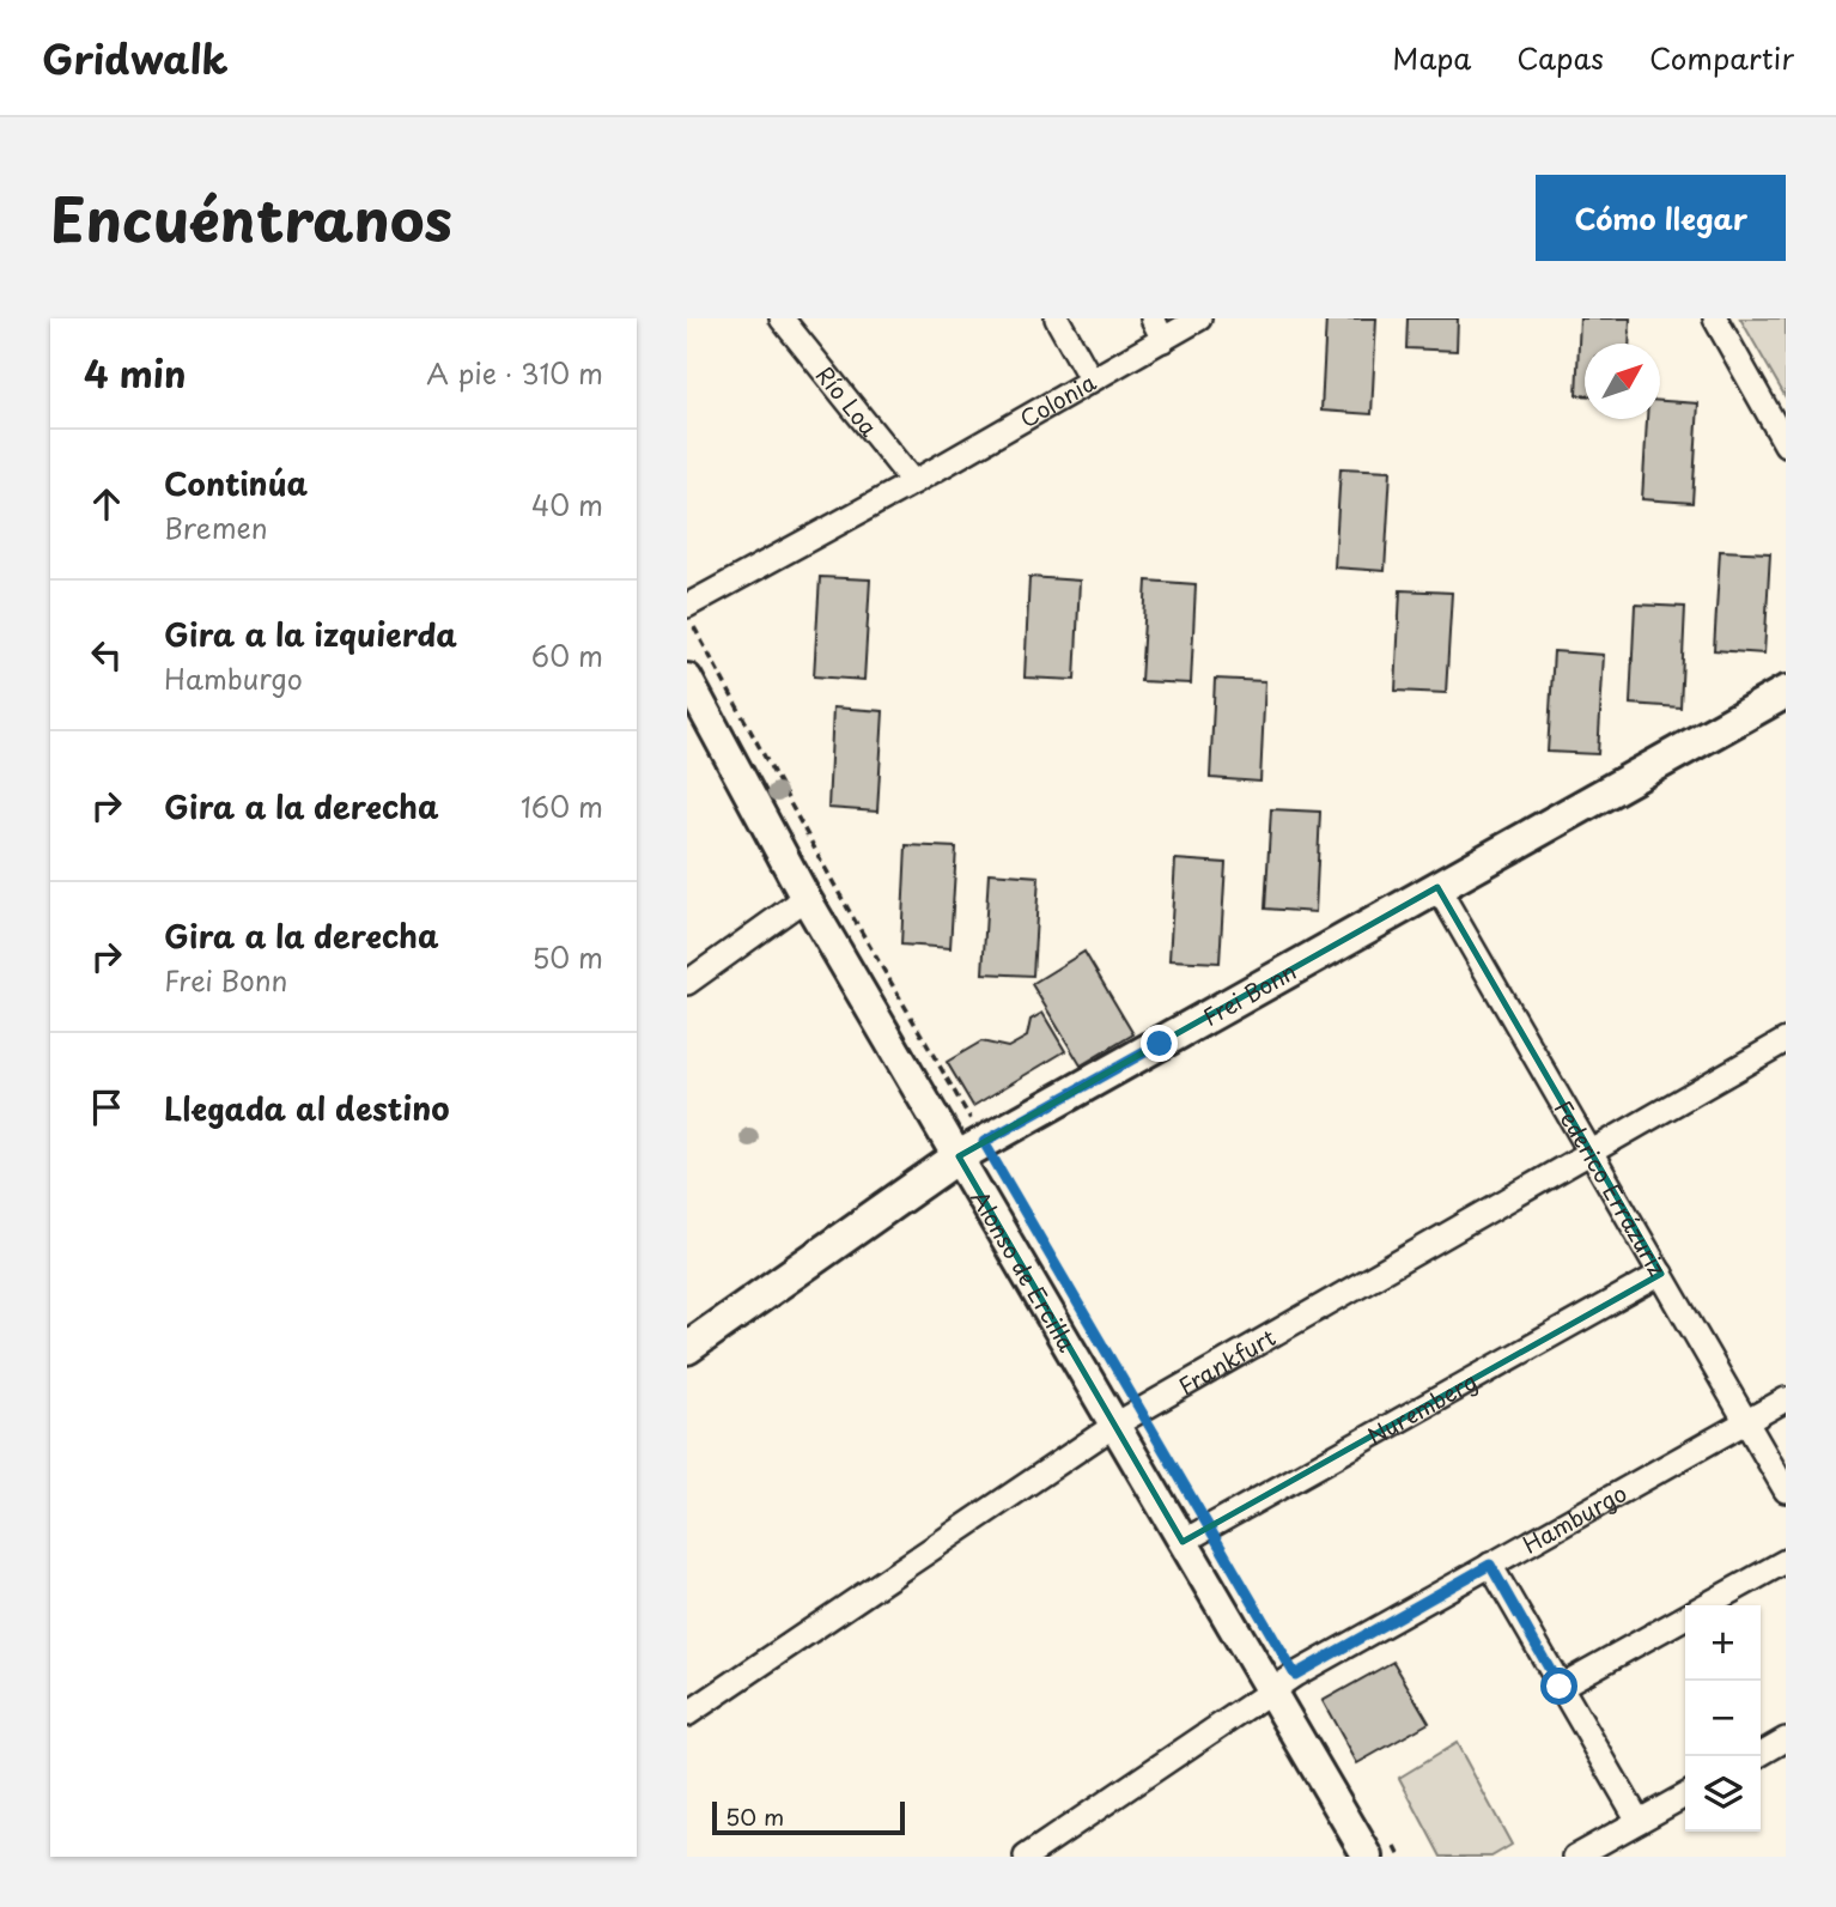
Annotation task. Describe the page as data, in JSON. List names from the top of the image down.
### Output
{
  "streets": {
    "main road": ["Frei Bonn"],
    "street": [
      "Colonia",
      "Río Loa",
      "Federico Errázuriz",
      "Alonso de Ercilla",
      "Frankfurt",
      "Nuremberg",
      "Hamburgo"
    ]
  },
  "crossings": [
    ["Colonia", "Río Loa"],
    ["Frei Bonn", "Federico Errázuriz"],
    ["Frei Bonn", "Alonso de Ercilla"],
    ["Federico Errázuriz", "Frankfurt"],
    ["Federico Errázuriz", "Nuremberg"],
    ["Federico Errázuriz", "Hamburgo"],
    ["Alonso de Ercilla", "Frankfurt"],
    ["Alonso de Ercilla", "Nuremberg"],
    ["Alonso de Ercilla", "Hamburgo"]
  ],
  "scale_bar": "50 m",
  "north": "top right",
  "page": {
    "header": "Gridwalk",
    "nav": ["Mapa", "Capas", "Compartir"],
    "title": "Encuéntranos",
    "buttons": "Cómo llegar",
    "heading": ["4 min", "A pie · 310 m"],
    "list": [
      ["Continúa", "Bremen", "40 m"],
      ["Gira a la izquierda", "Hamburgo", "60 m"],
      ["Gira a la derecha", "160 m"],
      ["Gira a la derecha", "Frei Bonn", "50 m"],
      "Llegada al destino"
    ],
    "map_buttons": ["+", "−"],
    "scale": "50 m"
  }
}
